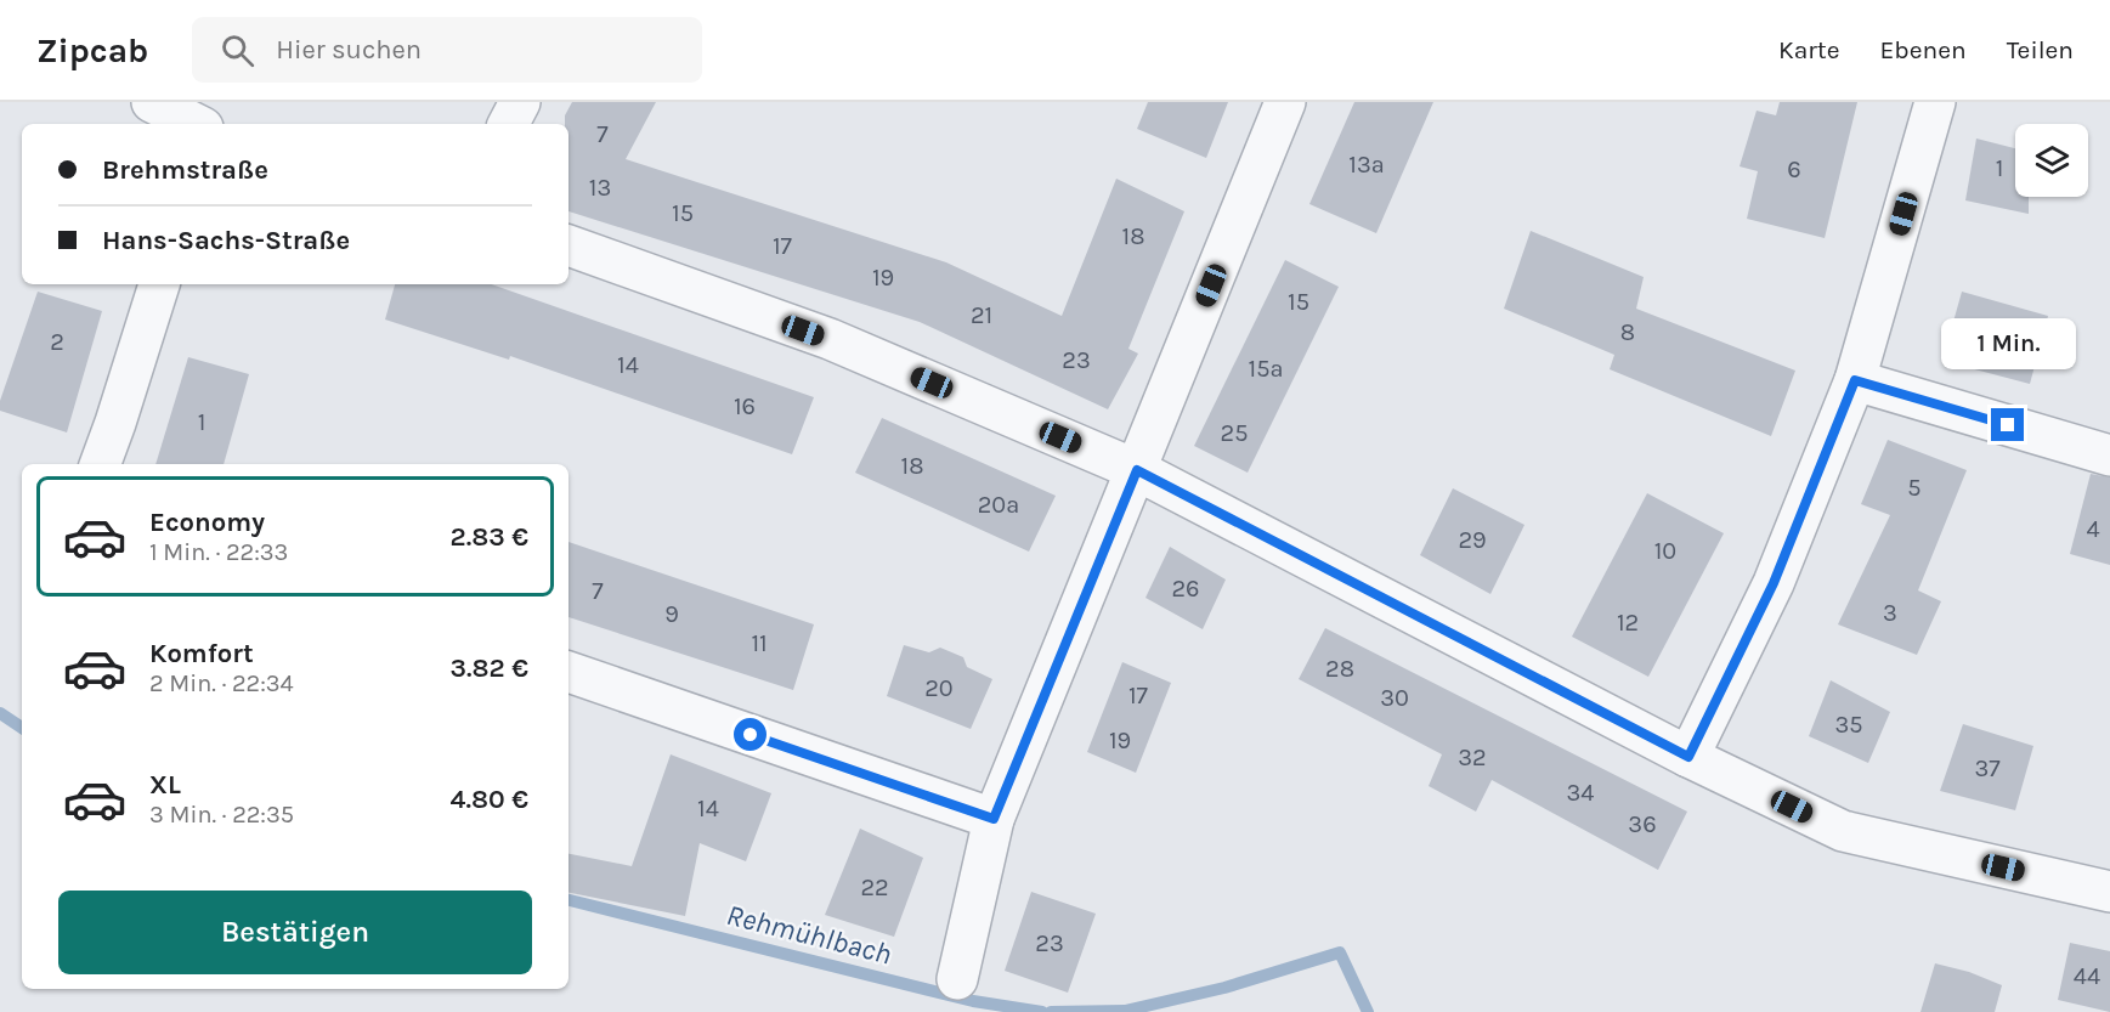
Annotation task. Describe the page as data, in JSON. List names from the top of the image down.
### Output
{
  "water": ["Rehmühlbach"],
  "house_numbers": [
    "7",
    "13a",
    "1",
    "6",
    "13",
    "15",
    "18",
    "17",
    "19",
    "15",
    "21",
    "8",
    "2",
    "23",
    "14",
    "15a",
    "16",
    "1",
    "25",
    "18",
    "5",
    "20a",
    "4",
    "29",
    "10",
    "26",
    "7",
    "3",
    "9",
    "12",
    "11",
    "28",
    "20",
    "17",
    "30",
    "35",
    "19",
    "32",
    "37",
    "34",
    "14",
    "36",
    "22",
    "23",
    "44"
  ],
  "page": {
    "header": "Zipcab",
    "search": "Hier suchen",
    "nav": ["Karte", "Ebenen", "Teilen"],
    "banner": ["Brehmstraße", "Hans-Sachs-Straße"],
    "bubble": "1 Min.",
    "list": [
      {
        "name": "Economy",
        "note": "1 Min. · 22:33",
        "value": "2.83 €"
      },
      {
        "name": "Komfort",
        "note": "2 Min. · 22:34",
        "value": "3.82 €"
      },
      {
        "name": "XL",
        "note": "3 Min. · 22:35",
        "value": "4.80 €"
      }
    ],
    "buttons": "Bestätigen"
  }
}
